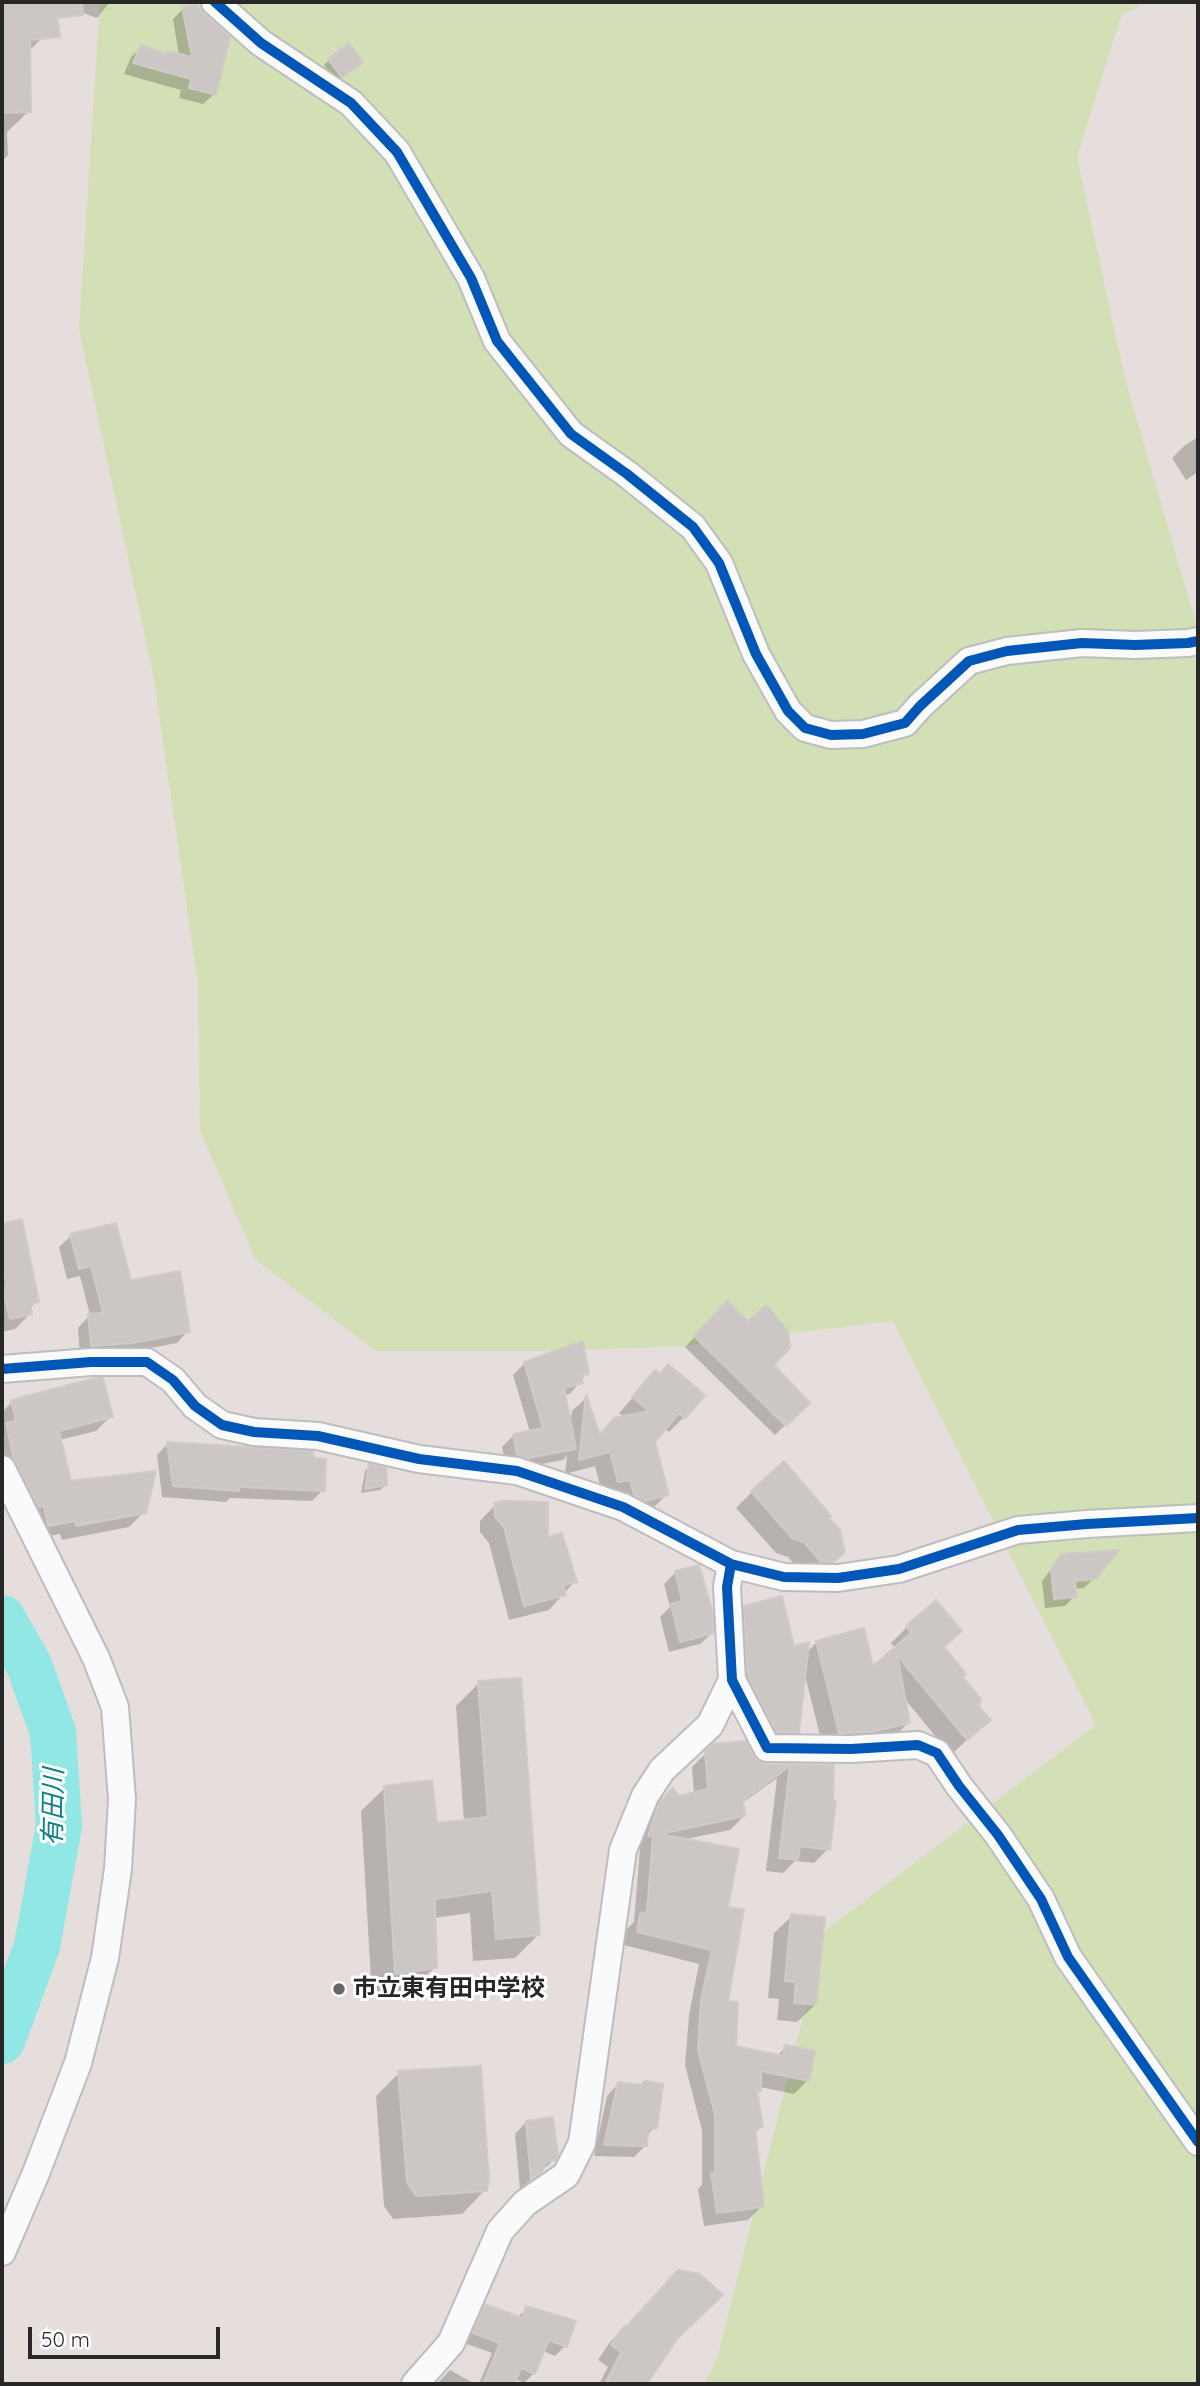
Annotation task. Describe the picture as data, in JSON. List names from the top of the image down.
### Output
{
  "water": ["有田川"],
  "places": ["市立東有田中学校"],
  "scale_bar": "50 m"
}
